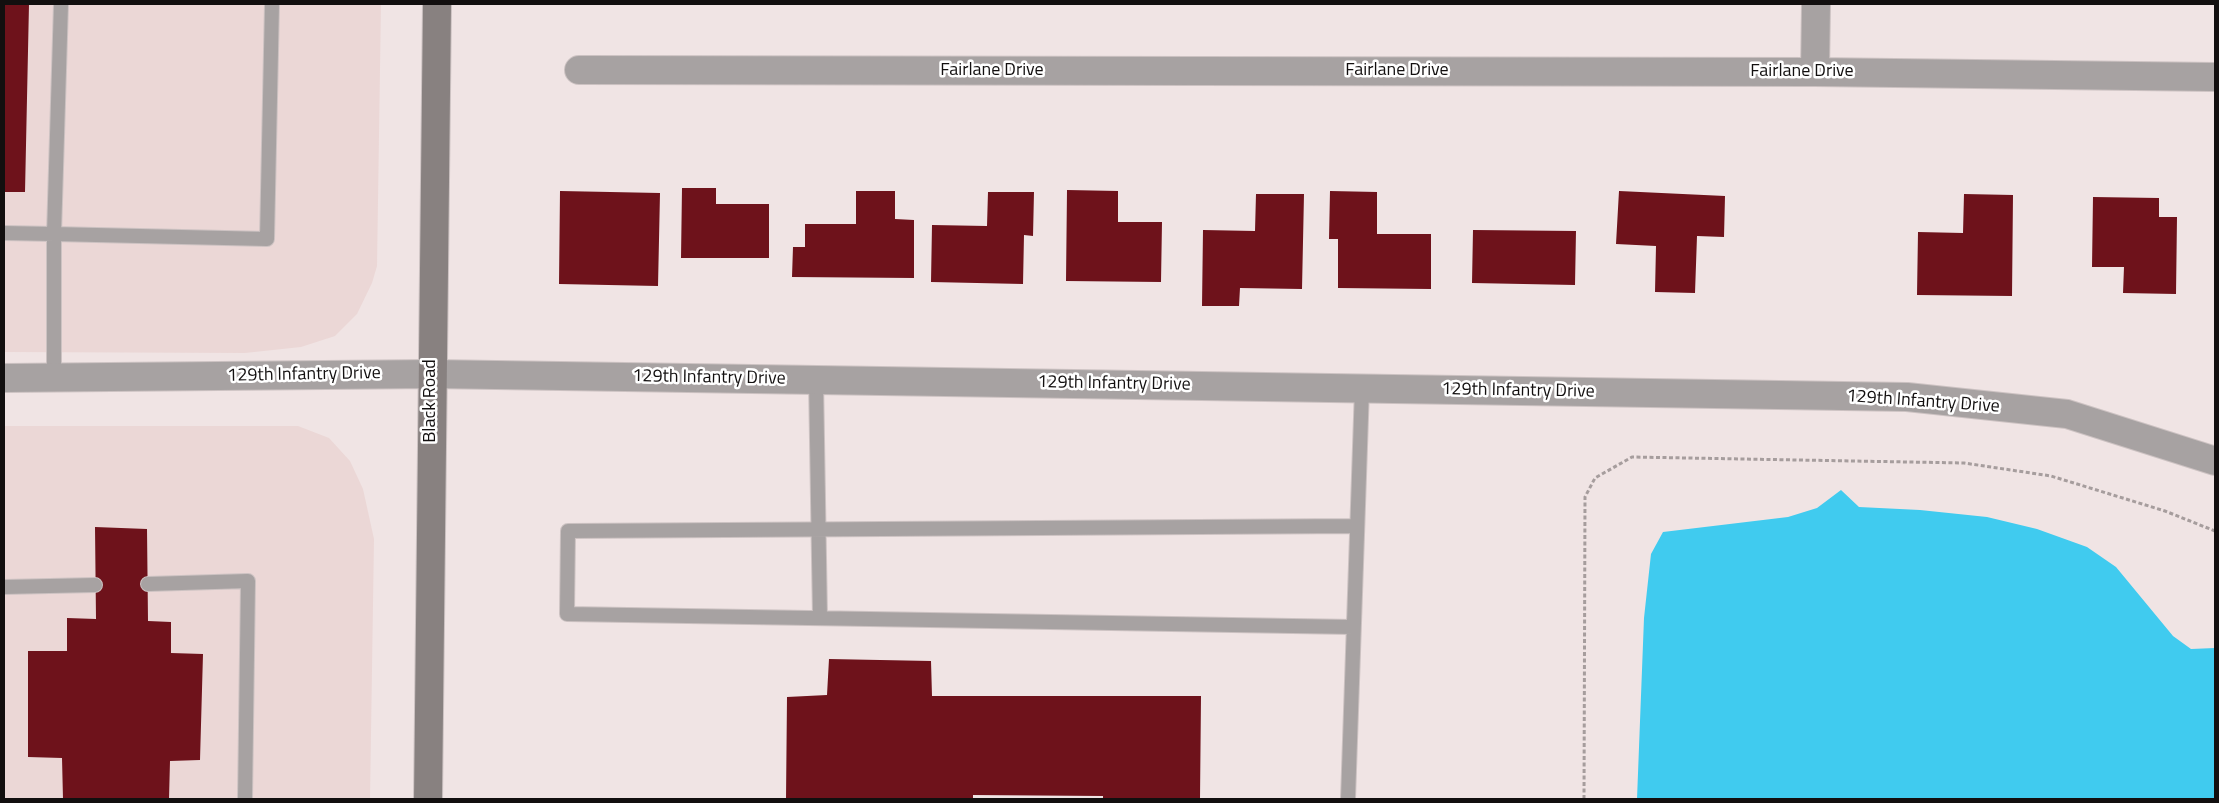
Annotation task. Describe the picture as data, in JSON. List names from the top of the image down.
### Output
{
  "streets": {
    "main road": ["Black Road"],
    "street": ["Fairlane Drive", "129th Infantry Drive"]
  },
  "crossings": [
    ["129th Infantry Drive", "Black Road"]
  ]
}
